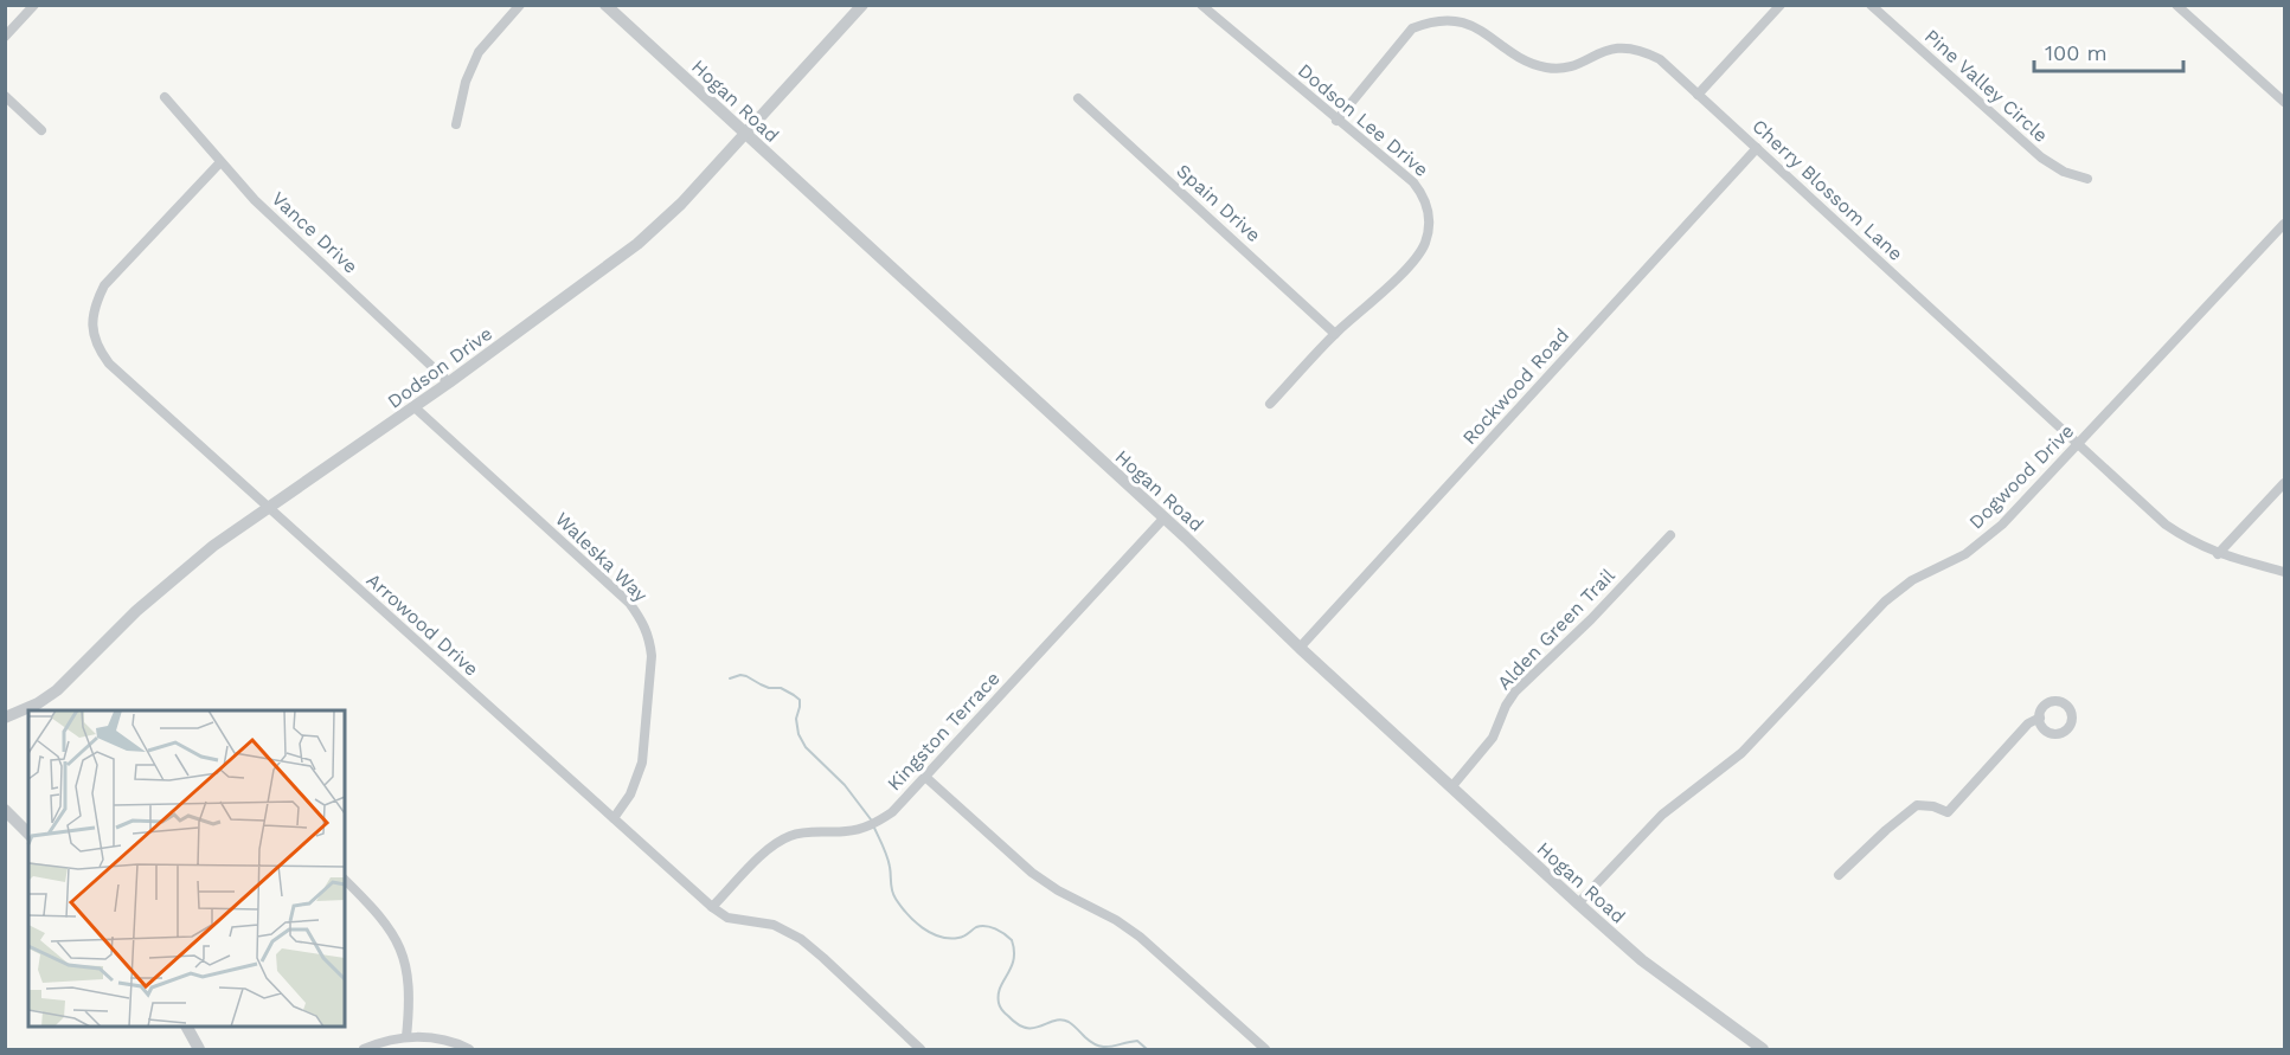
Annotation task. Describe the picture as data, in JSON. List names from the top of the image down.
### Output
{
  "streets": {
    "street": [
      "Pine Valley Circle",
      "Hogan Road",
      "Dodson Lee Drive",
      "Cherry Blossom Lane",
      "Spain Drive",
      "Vance Drive",
      "Dodson Drive",
      "Rockwood Road",
      "Dogwood Drive",
      "Waleska Way",
      "Arrowood Drive",
      "Alden Green Trail",
      "Kingston Terrace"
    ]
  },
  "crossings": [
    ["Hogan Road", "Dodson Drive"],
    ["Hogan Road", "Rockwood Road"],
    ["Hogan Road", "Dogwood Drive"],
    ["Hogan Road", "Alden Green Trail"],
    ["Hogan Road", "Kingston Terrace"],
    ["Dodson Lee Drive", "Cherry Blossom Lane"],
    ["Dodson Lee Drive", "Spain Drive"],
    ["Cherry Blossom Lane", "Rockwood Road"],
    ["Cherry Blossom Lane", "Dogwood Drive"],
    ["Vance Drive", "Dodson Drive"],
    ["Vance Drive", "Arrowood Drive"],
    ["Dodson Drive", "Waleska Way"],
    ["Dodson Drive", "Arrowood Drive"],
    ["Waleska Way", "Arrowood Drive"],
    ["Arrowood Drive", "Kingston Terrace"]
  ],
  "scale_bar": "100 m"
}
